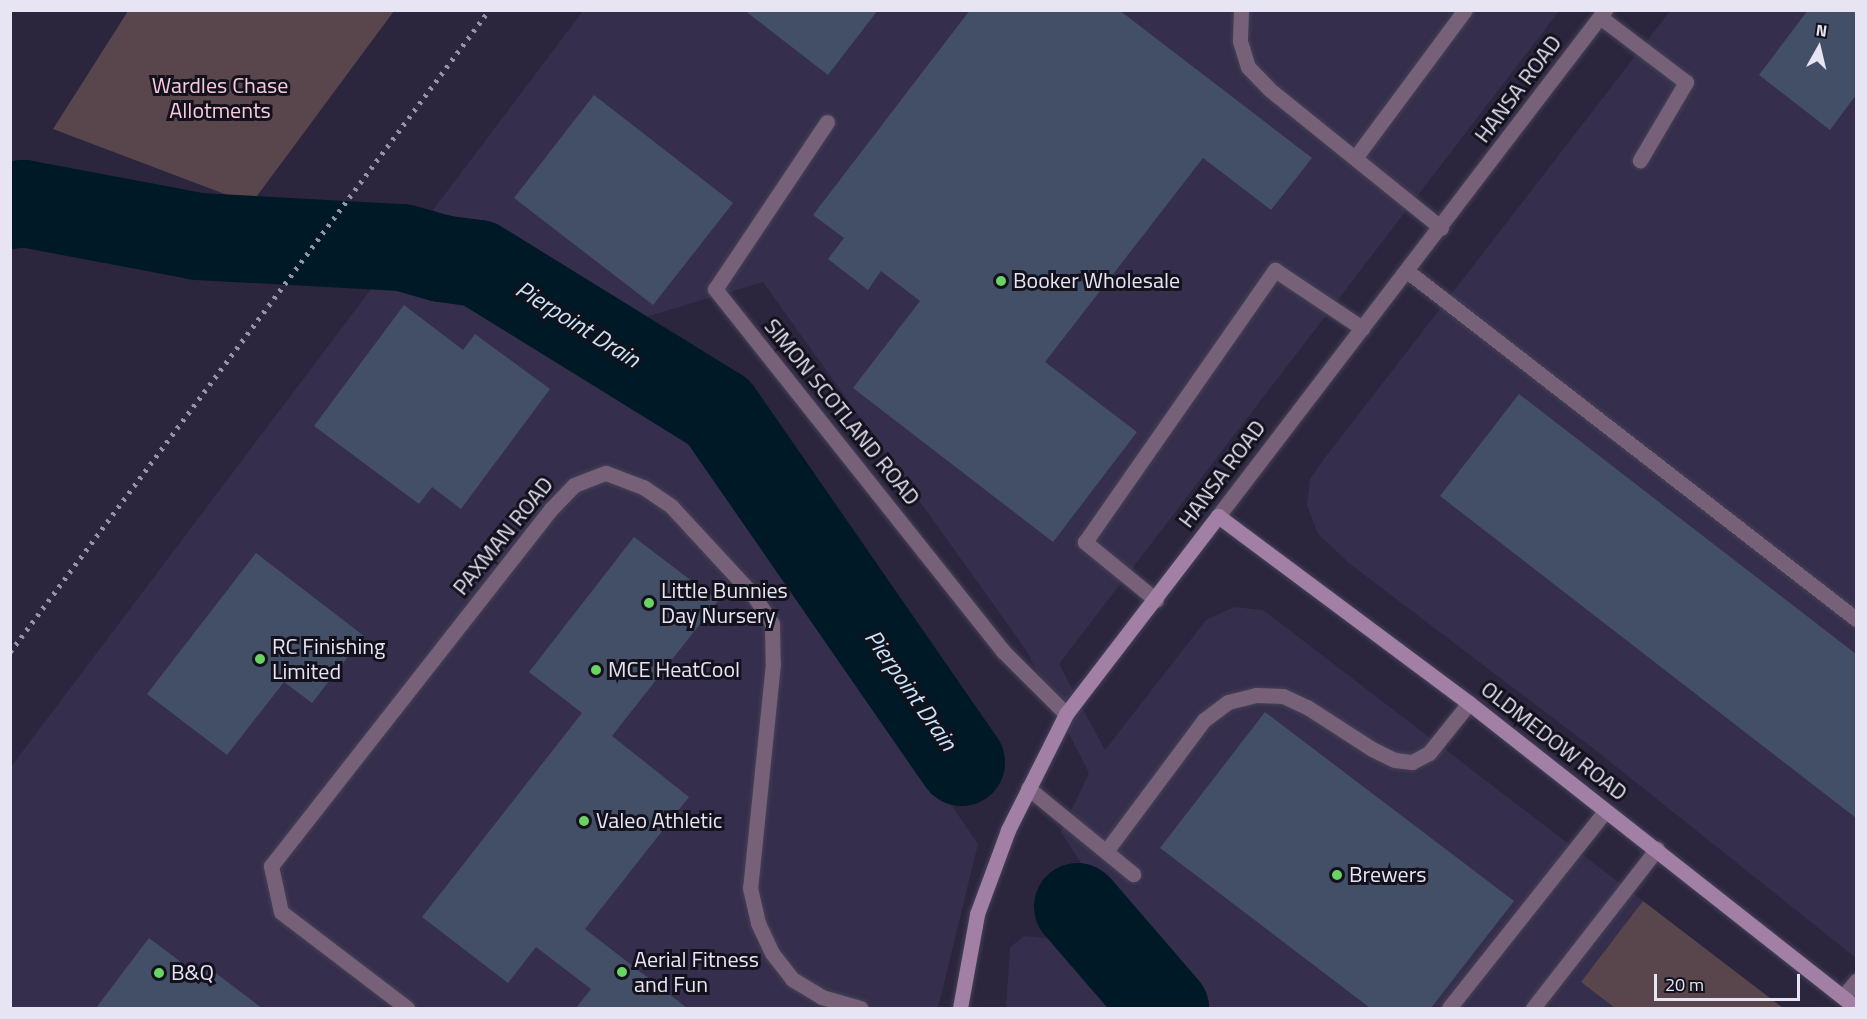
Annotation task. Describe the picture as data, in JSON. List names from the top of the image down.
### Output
{
  "streets": {
    "street": [
      "HANSA ROAD",
      "SIMON SCOTLAND ROAD",
      "PAXMAN ROAD",
      "OLDMEDOW ROAD"
    ]
  },
  "crossings": [
    ["HANSA ROAD", "SIMON SCOTLAND ROAD"],
    ["HANSA ROAD", "OLDMEDOW ROAD"]
  ],
  "water": ["Pierpoint Drain"],
  "parks": ["Wardles Chase Allotments"],
  "places": [
    "Booker Wholesale",
    "Little Bunnies Day Nursery",
    "RC Finishing Limited",
    "MCE HeatCool",
    "Valeo Athletic",
    "Brewers",
    "Aerial Fitness and Fun",
    "B&Q"
  ],
  "scale_bar": "20 m",
  "north": "top"
}
